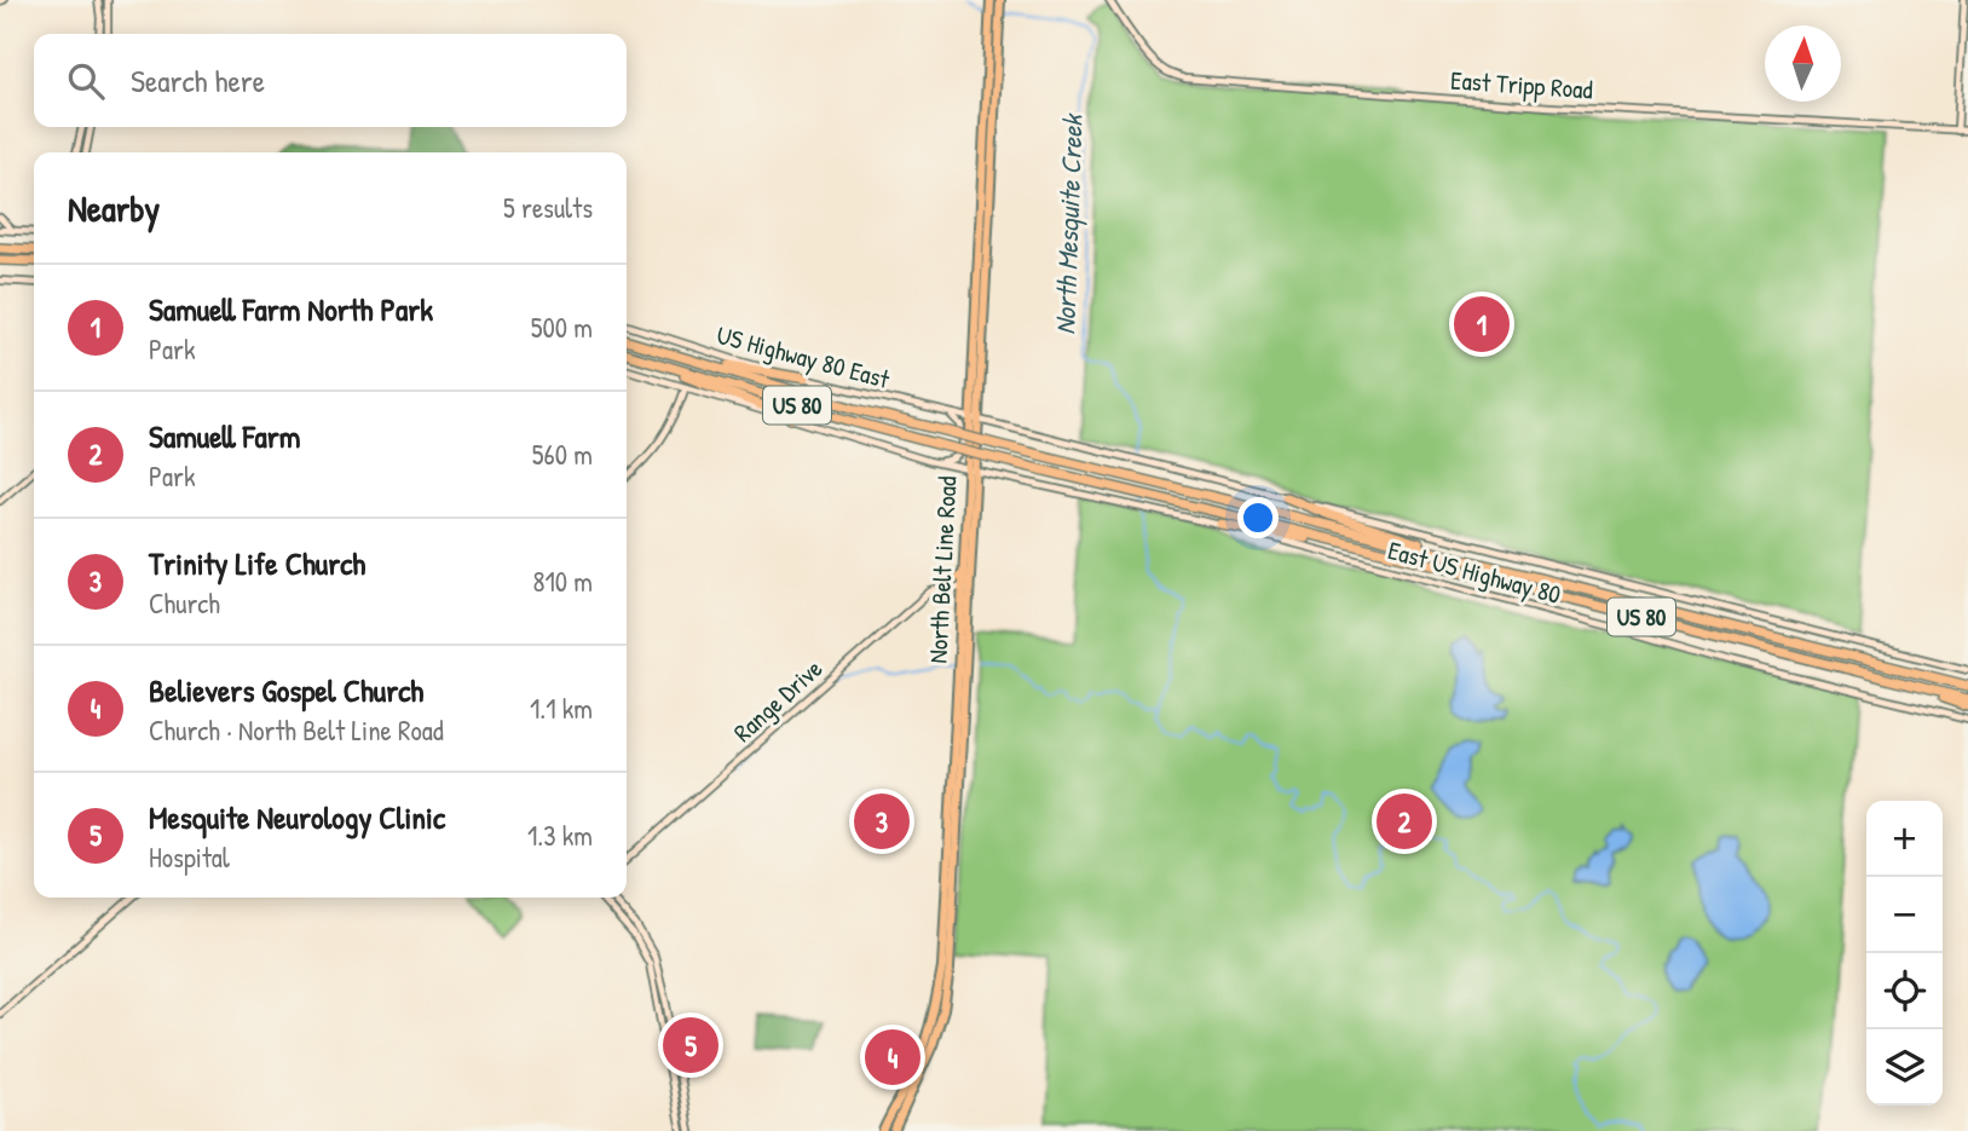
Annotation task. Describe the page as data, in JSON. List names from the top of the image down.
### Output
{
  "streets": {
    "highway": ["US 80"],
    "main road": [
      "East Tripp Road",
      "US Highway 80 East",
      "North Belt Line Road",
      "East US Highway 80",
      "Range Drive"
    ]
  },
  "crossings": [
    ["US Highway 80 East", "North Belt Line Road"],
    ["US Highway 80 East", "East US Highway 80"],
    ["North Belt Line Road", "East US Highway 80"]
  ],
  "water": ["North Mesquite Creek"],
  "north": "top",
  "page": {
    "search": "Search here",
    "heading": ["Nearby", "5 results"],
    "list": [
      {
        "mark": "1",
        "name": "Samuell Farm North Park",
        "note": "Park",
        "value": "500 m"
      },
      {
        "mark": "2",
        "name": "Samuell Farm",
        "note": "Park",
        "value": "560 m"
      },
      {
        "mark": "3",
        "name": "Trinity Life Church",
        "note": "Church",
        "value": "810 m"
      },
      {
        "mark": "4",
        "name": "Believers Gospel Church",
        "note": "Church · North Belt Line Road",
        "value": "1.1 km"
      },
      {
        "mark": "5",
        "name": "Mesquite Neurology Clinic",
        "note": "Hospital",
        "value": "1.3 km"
      }
    ],
    "pins": [
      "1",
      "2",
      "3",
      "5",
      "4"
    ],
    "map_buttons": ["+", "−"]
  }
}
